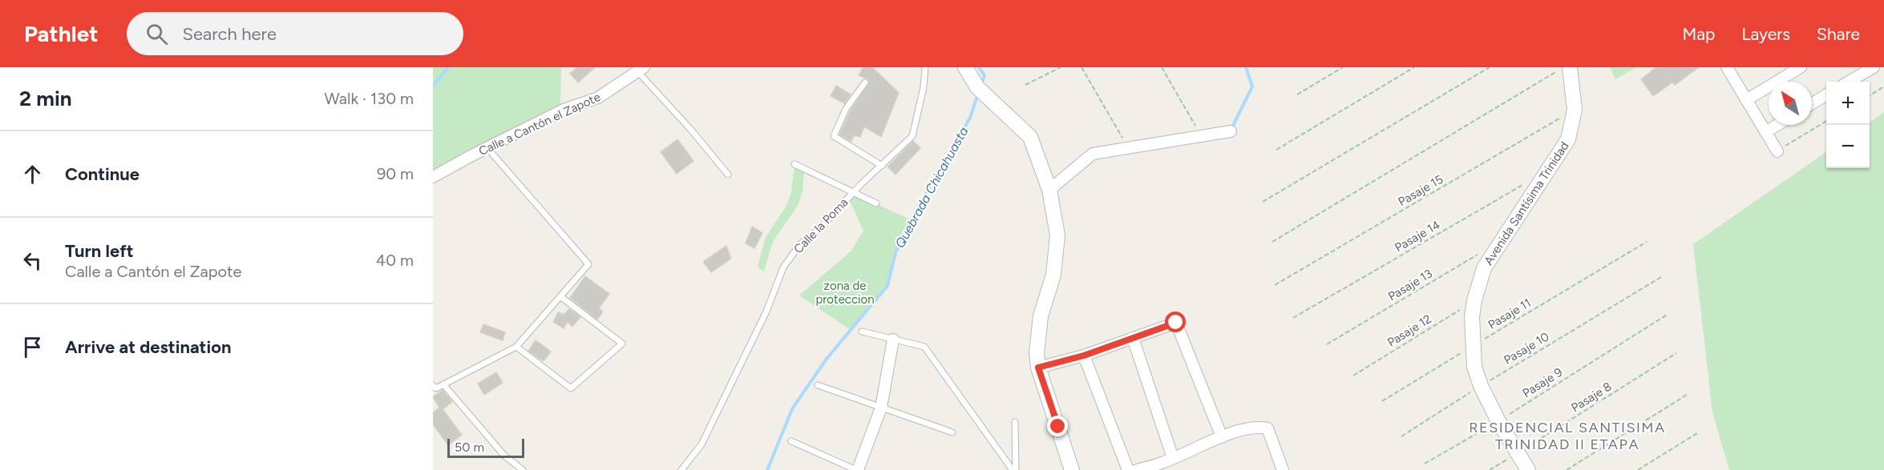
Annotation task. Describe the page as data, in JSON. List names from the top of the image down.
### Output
{
  "streets": {
    "street": ["Calle a Cantón el Zapote", "Avenida Santísima Trinidad"],
    "lane": ["Calle la Poma"],
    "path": [
      "Pasaje 15",
      "Pasaje 14",
      "Pasaje 13",
      "Pasaje 11",
      "Pasaje 12",
      "Pasaje 10",
      "Pasaje 9",
      "Pasaje 8"
    ]
  },
  "crossings": [
    ["Pasaje 15", "Avenida Santísima Trinidad"],
    ["Avenida Santísima Trinidad", "Pasaje 11"],
    ["Avenida Santísima Trinidad", "Pasaje 12"],
    ["Avenida Santísima Trinidad", "Pasaje 10"],
    ["Avenida Santísima Trinidad", "Pasaje 9"],
    ["Avenida Santísima Trinidad", "Pasaje 8"]
  ],
  "districts": ["RESIDENCIAL SANTISIMA TRINIDAD II ETAPA"],
  "water": ["Quebrada Chicahuasta"],
  "parks": ["zona de proteccion"],
  "scale_bar": "50 m",
  "north": "top left",
  "page": {
    "header": "Pathlet",
    "search": "Search here",
    "nav": ["Map", "Layers", "Share"],
    "heading": ["2 min", "Walk · 130 m"],
    "map_buttons": ["+", "−"],
    "list": [
      ["Continue", "90 m"],
      ["Turn left", "Calle a Cantón el Zapote", "40 m"],
      "Arrive at destination"
    ],
    "scale": "50 m"
  }
}
